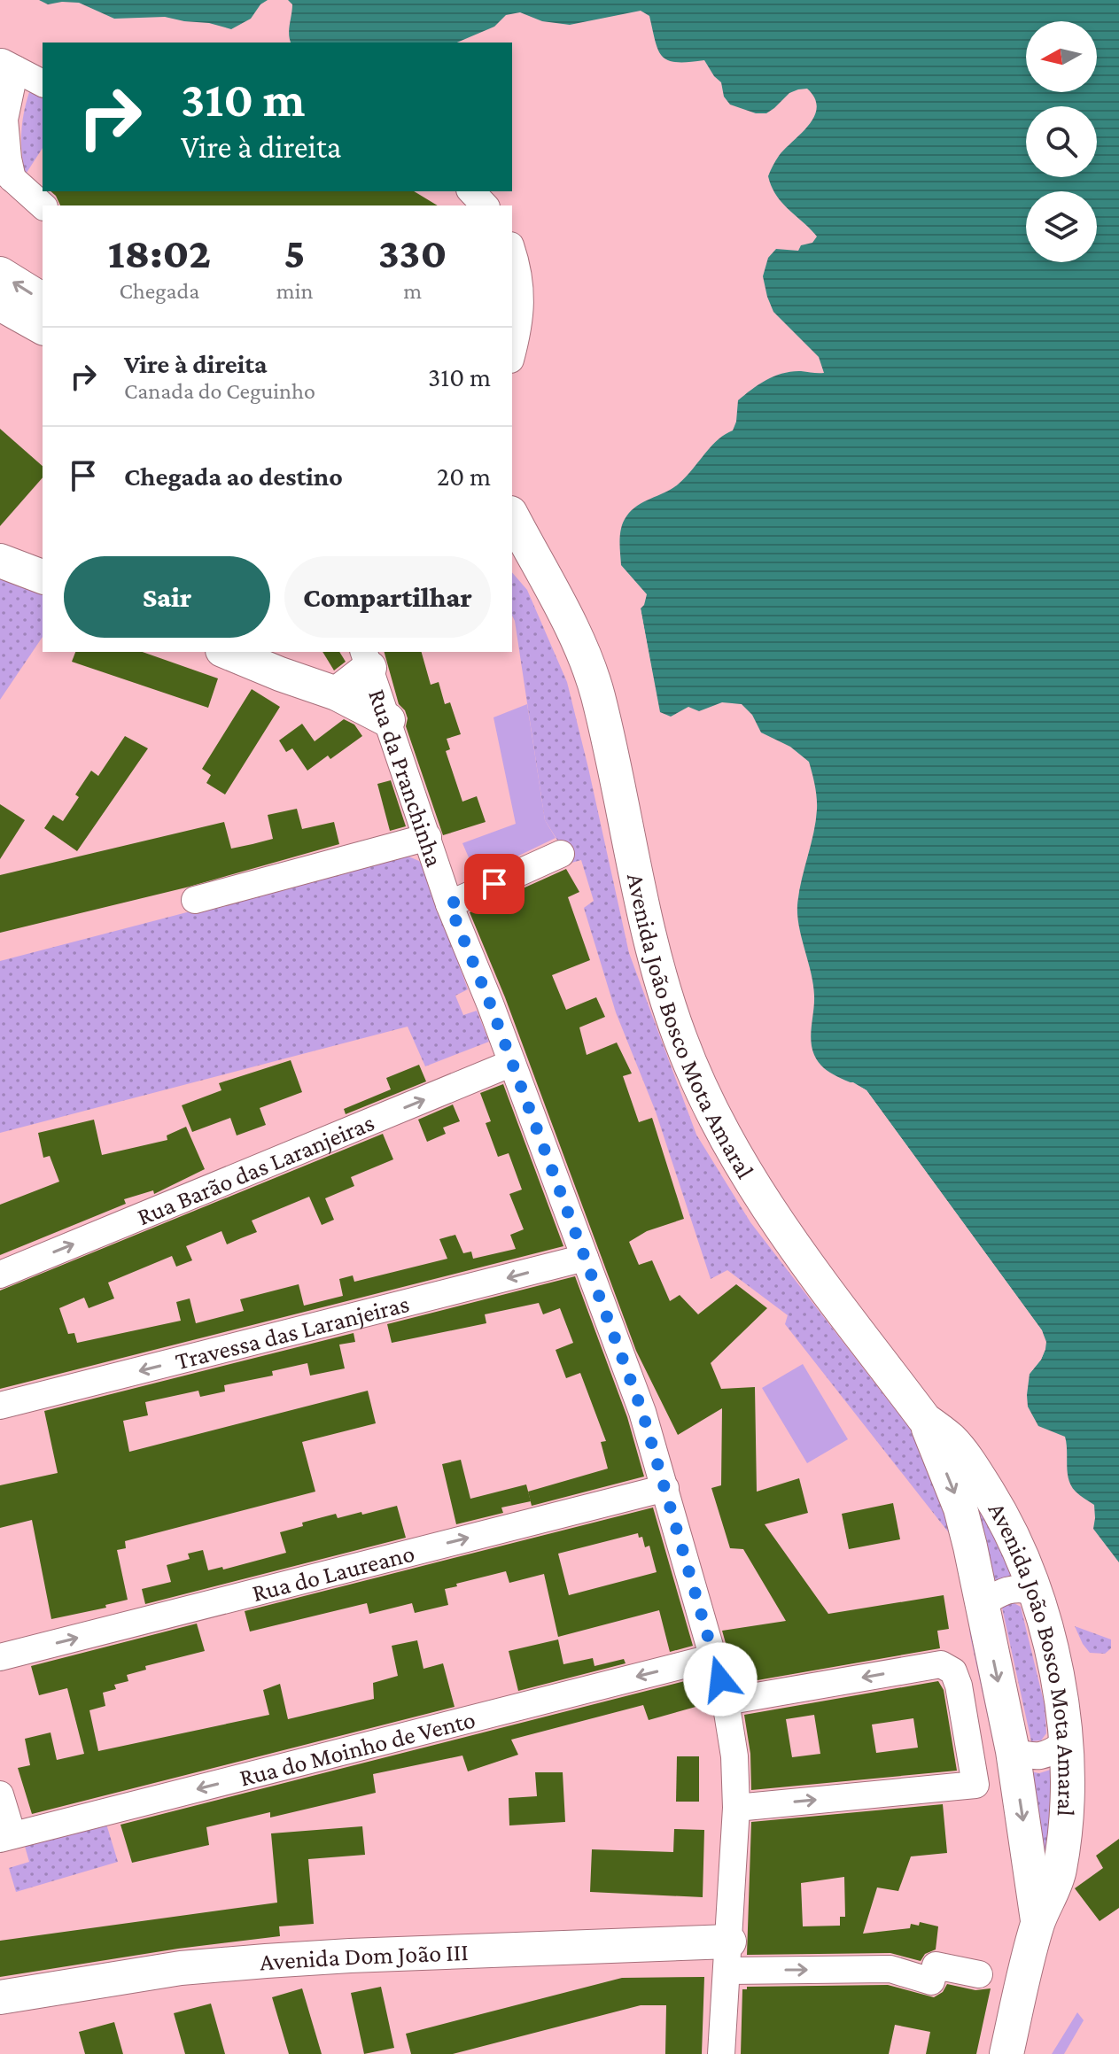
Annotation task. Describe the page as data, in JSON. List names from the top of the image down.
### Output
{
  "streets": {
    "main road": ["Avenida João Bosco Mota Amaral", "Avenida Dom João III"],
    "street": [
      "Rua da Pranchinha",
      "Rua Barão das Laranjeiras",
      "Travessa das Laranjeiras",
      "Rua do Laureano",
      "Rua do Moinho de Vento"
    ]
  },
  "crossings": [
    ["Rua da Pranchinha", "Rua Barão das Laranjeiras"],
    ["Rua da Pranchinha", "Travessa das Laranjeiras"],
    ["Rua da Pranchinha", "Rua do Laureano"],
    ["Rua da Pranchinha", "Rua do Moinho de Vento"],
    ["Rua da Pranchinha", "Avenida Dom João III"]
  ],
  "one_way": [
    "Rua Barão das Laranjeiras",
    "Travessa das Laranjeiras",
    "Rua do Laureano",
    "Rua do Moinho de Vento"
  ],
  "north": "left",
  "page": {
    "turn": ["310 m", "Vire à direita"],
    "eta": [
      "18:02",
      "Chegada",
      "5",
      "min",
      "330",
      "m"
    ],
    "list": [
      {
        "name": "Vire à direita",
        "note": "Canada do Ceguinho",
        "value": "310 m"
      },
      {
        "name": "Chegada ao destino",
        "value": "20 m"
      }
    ],
    "buttons": ["Sair", "Compartilhar"]
  }
}
